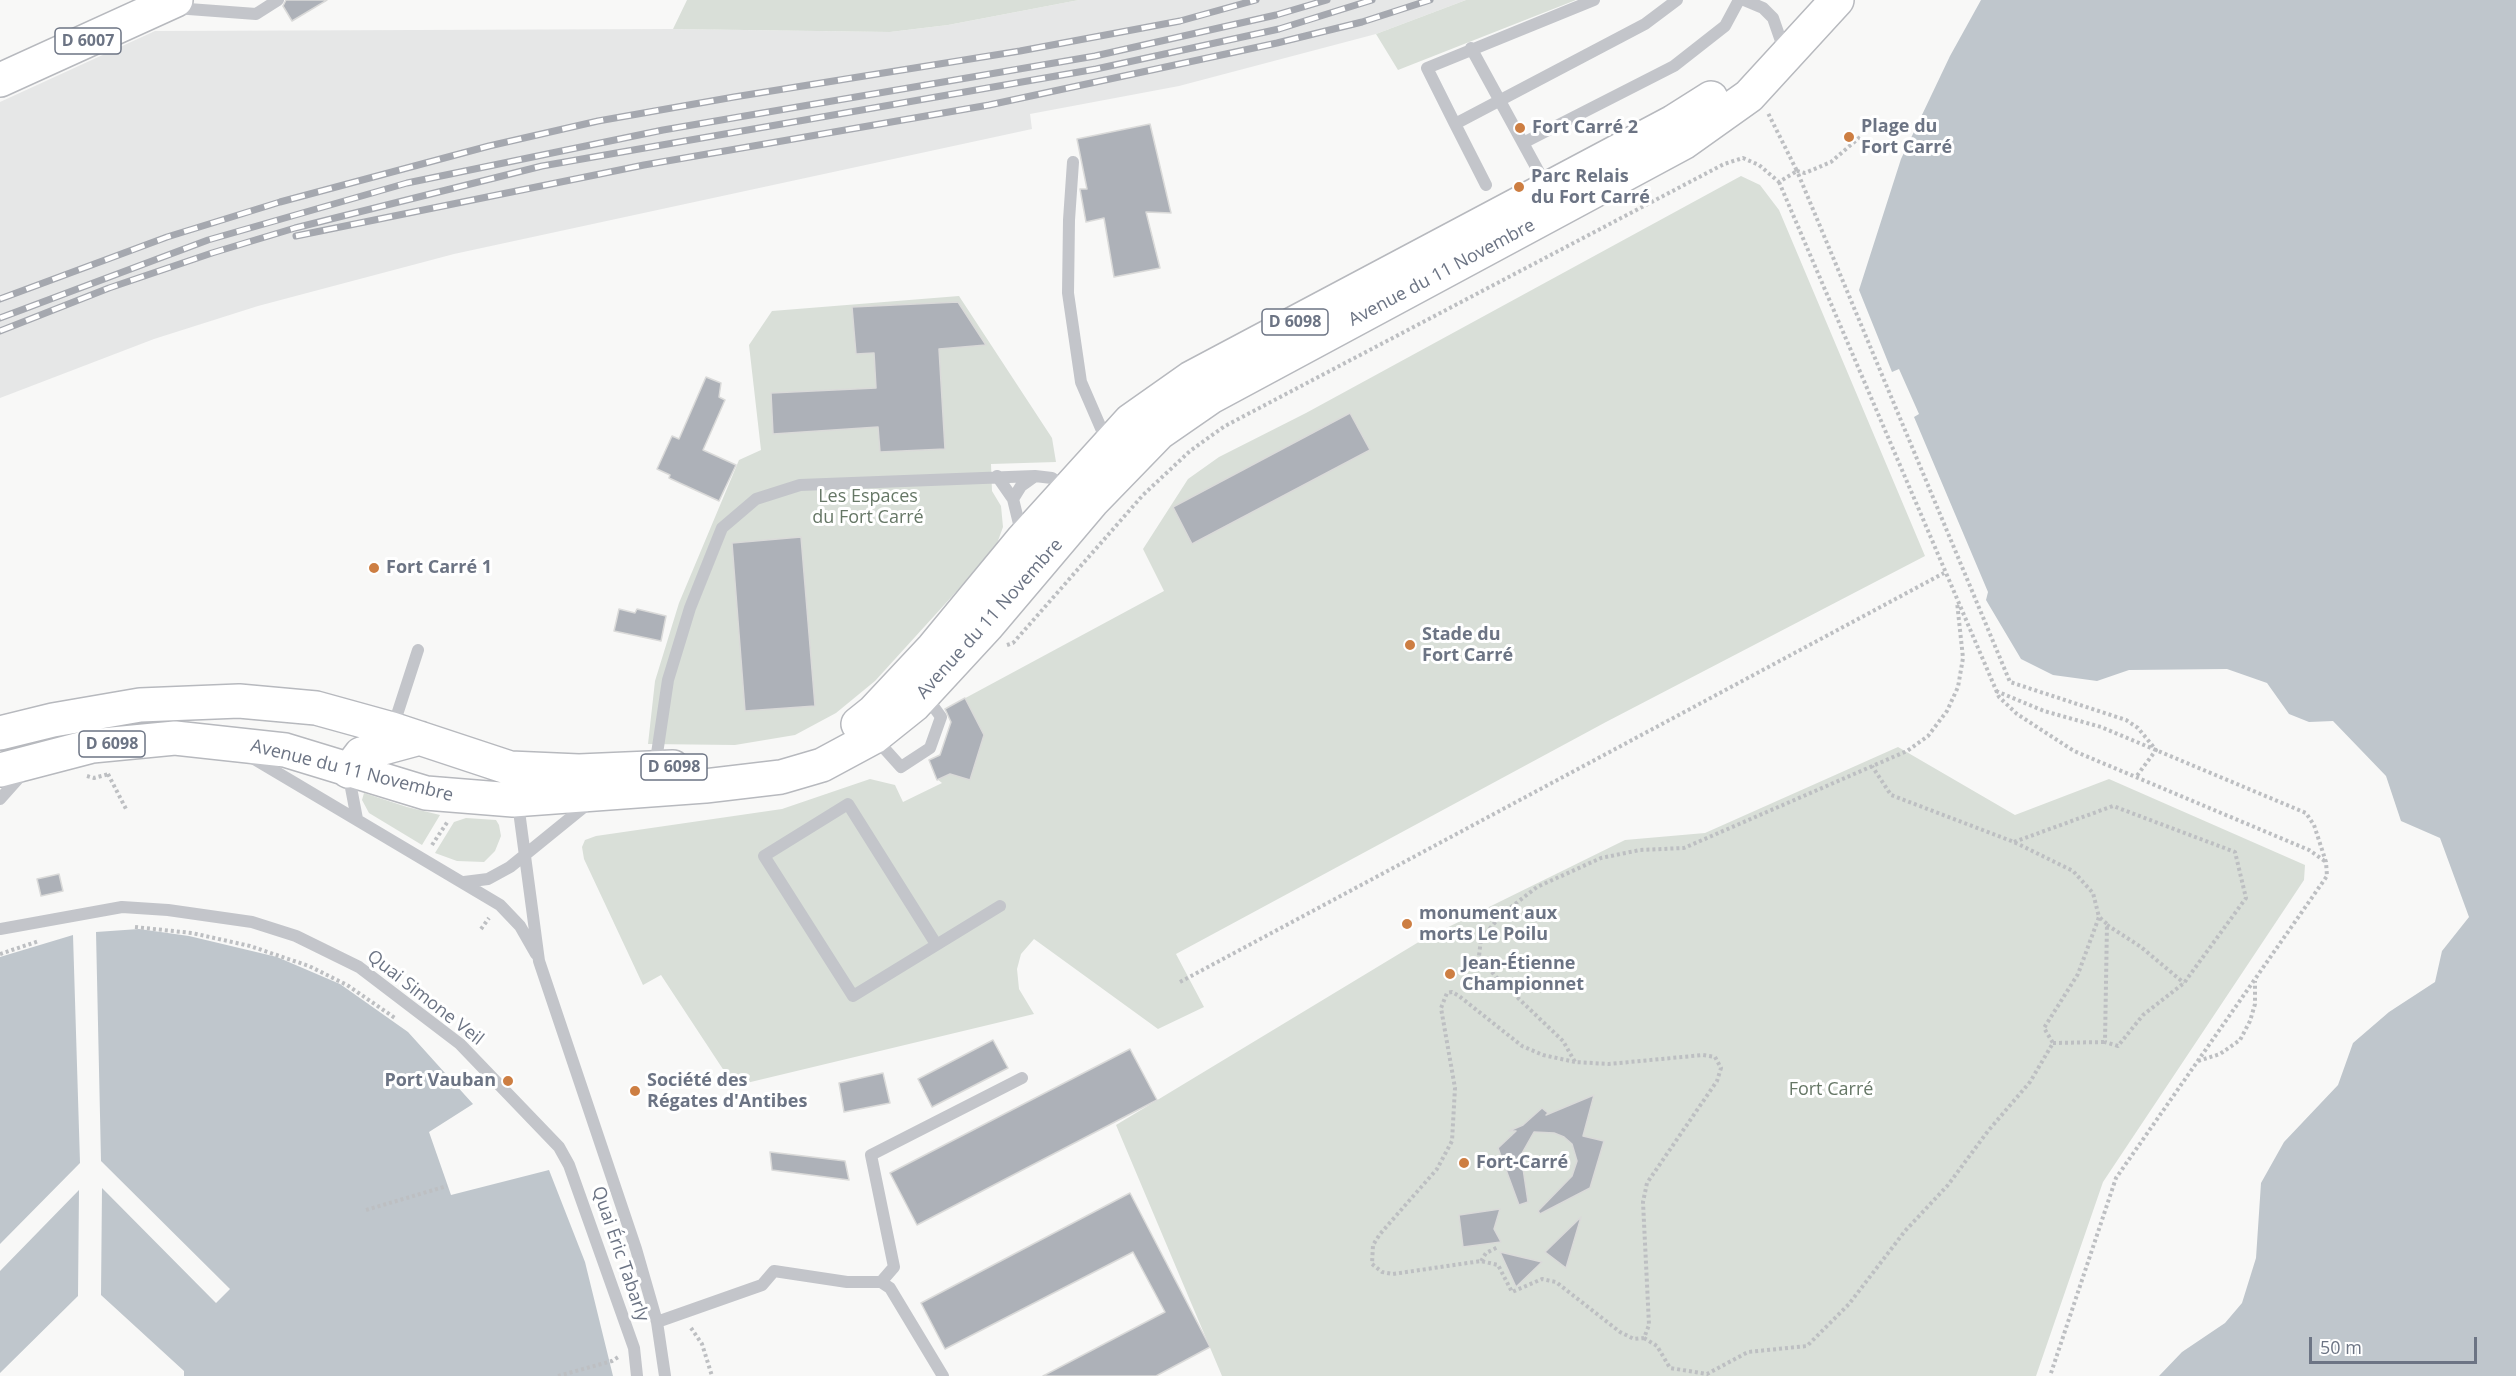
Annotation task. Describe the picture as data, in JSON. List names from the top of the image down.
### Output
{
  "streets": {
    "main road": ["D 6007", "Avenue du 11 Novembre", "D 6098"],
    "lane": ["Quai Simone Veil", "Quai Éric Tabarly"]
  },
  "crossings": [
    ["Quai Simone Veil", "Quai Éric Tabarly"]
  ],
  "parks": ["Les Espaces du Fort Carré", "Fort Carré"],
  "places": [
    "Fort Carré 2",
    "Plage du Fort Carré",
    "Parc Relais du Fort Carré",
    "Fort Carré 1",
    "Stade du Fort Carré",
    "monument aux morts Le Poilu",
    "Jean-Étienne Championnet",
    "Port Vauban",
    "Société des Régates d'Antibes",
    "Fort-Carré"
  ],
  "scale_bar": "50 m"
}
